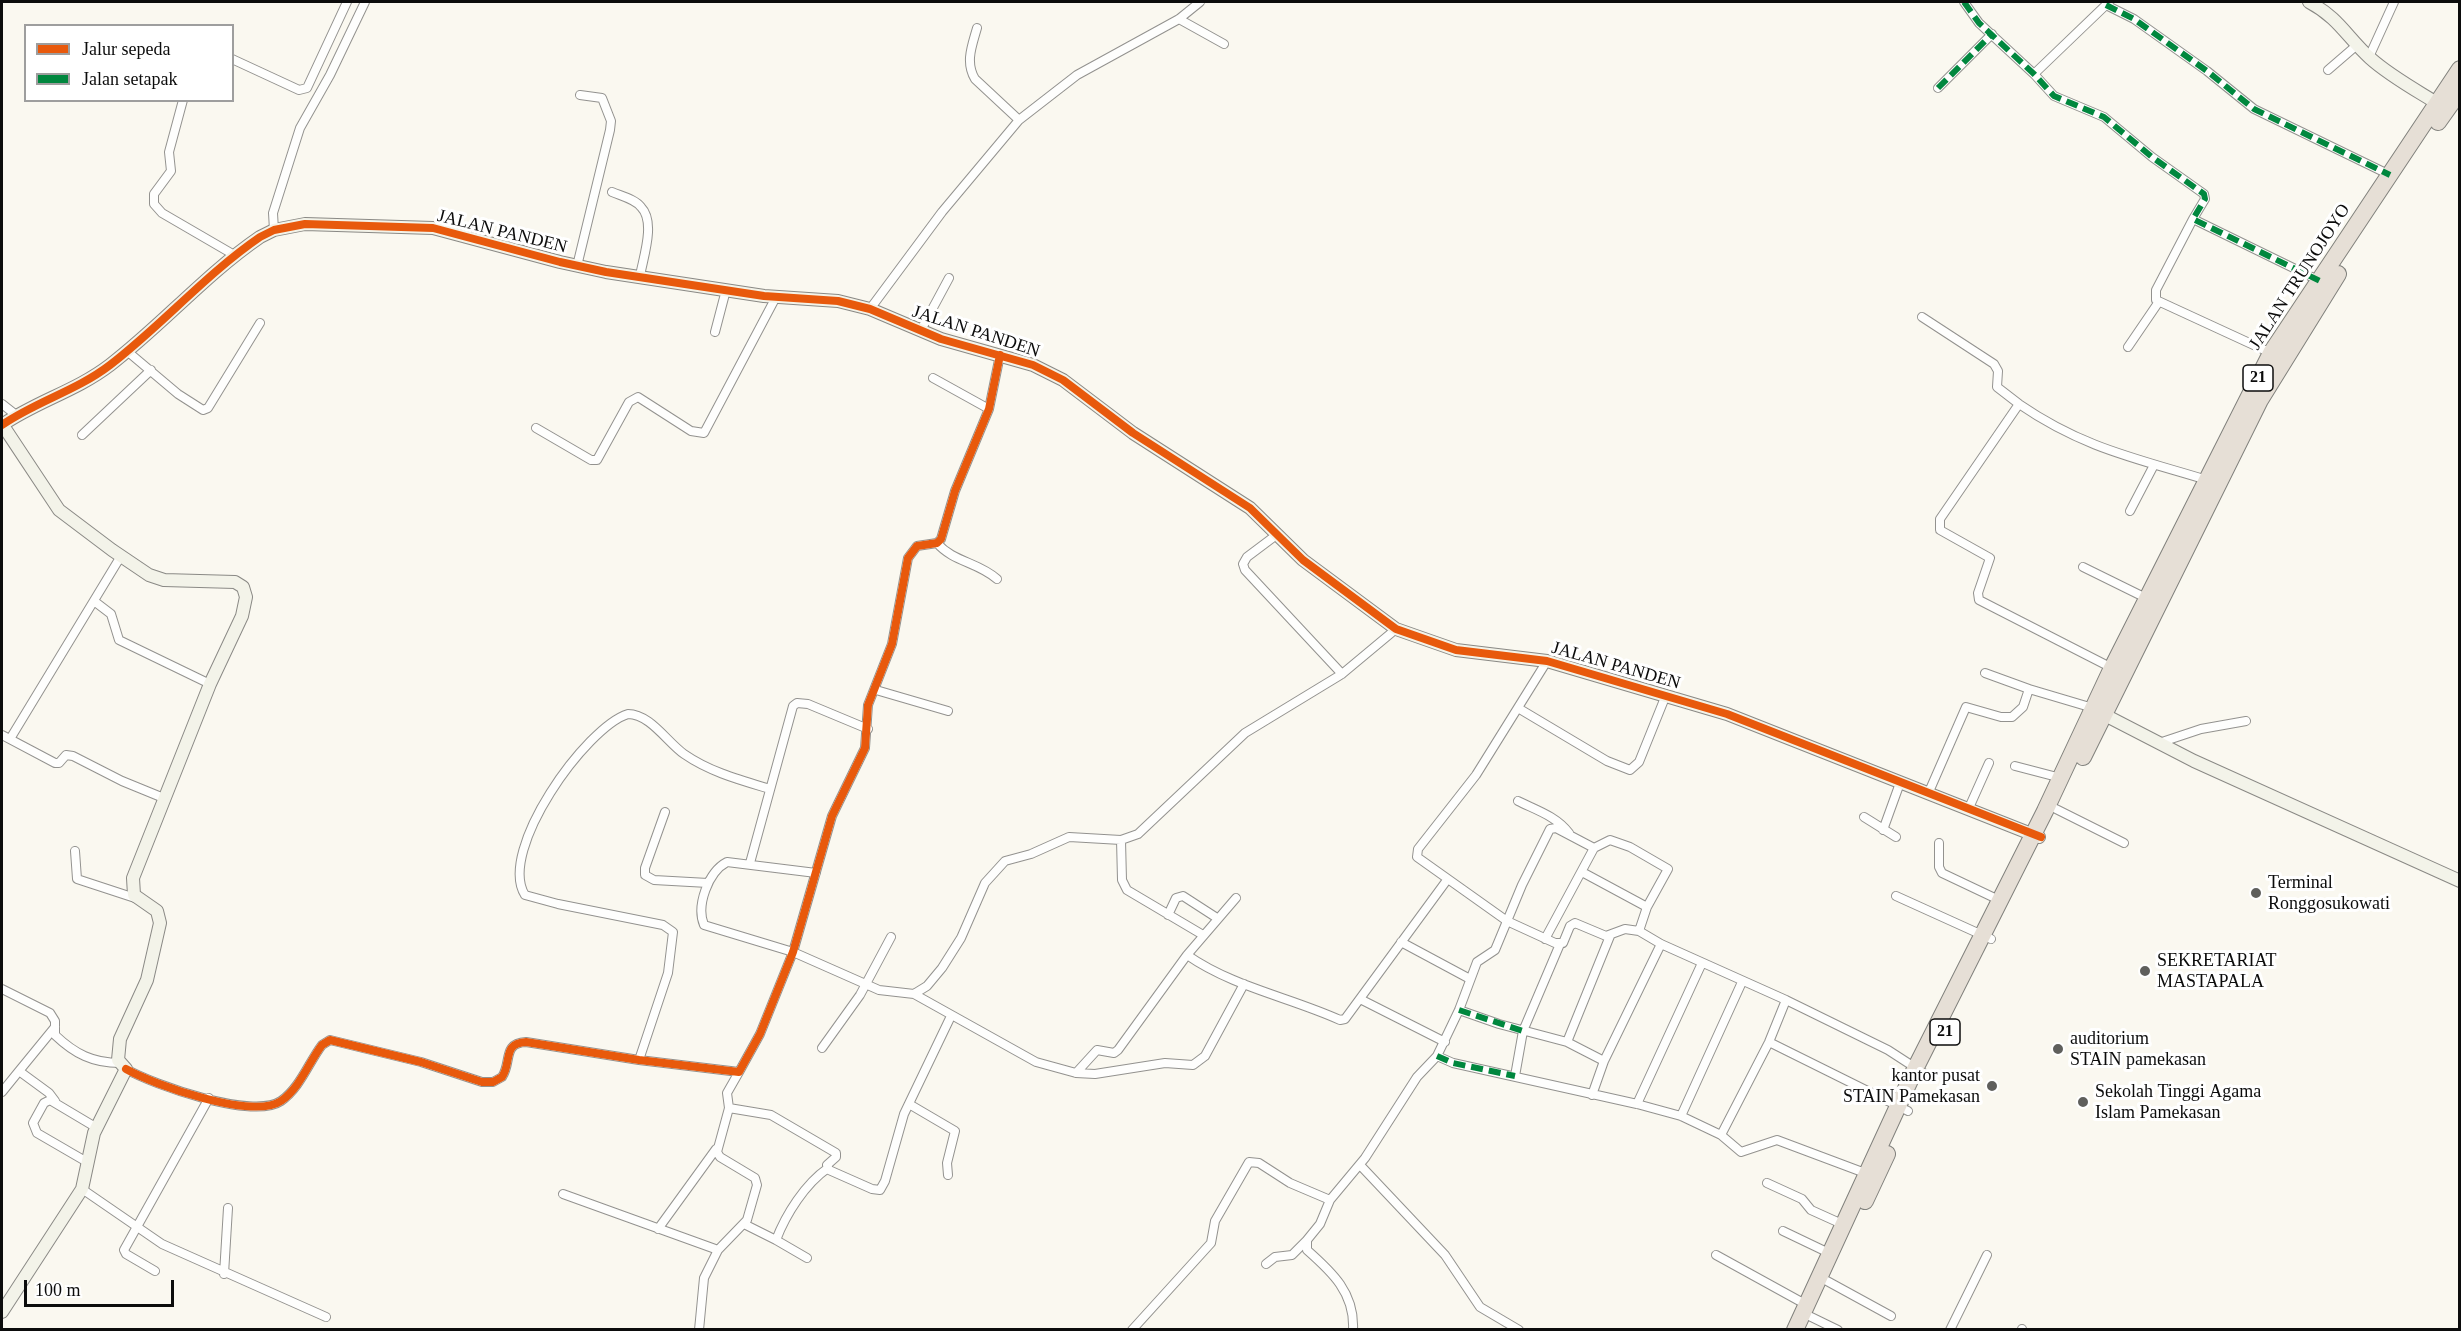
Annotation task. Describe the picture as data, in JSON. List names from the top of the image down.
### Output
{
  "streets": {
    "highway": ["JALAN TRUNOJOYO", "21"],
    "street": ["JALAN PANDEN"]
  },
  "crossings": [
    ["JALAN PANDEN", "21"],
    ["JALAN TRUNOJOYO", "21"]
  ],
  "places": [
    "Terminal Ronggosukowati",
    "SEKRETARIAT MASTAPALA",
    "auditorium STAIN pamekasan",
    "kantor pusat STAIN Pamekasan",
    "Sekolah Tinggi Agama Islam Pamekasan"
  ],
  "legend": ["Jalur sepeda", "Jalan setapak"],
  "scale_bar": "100 m"
}
